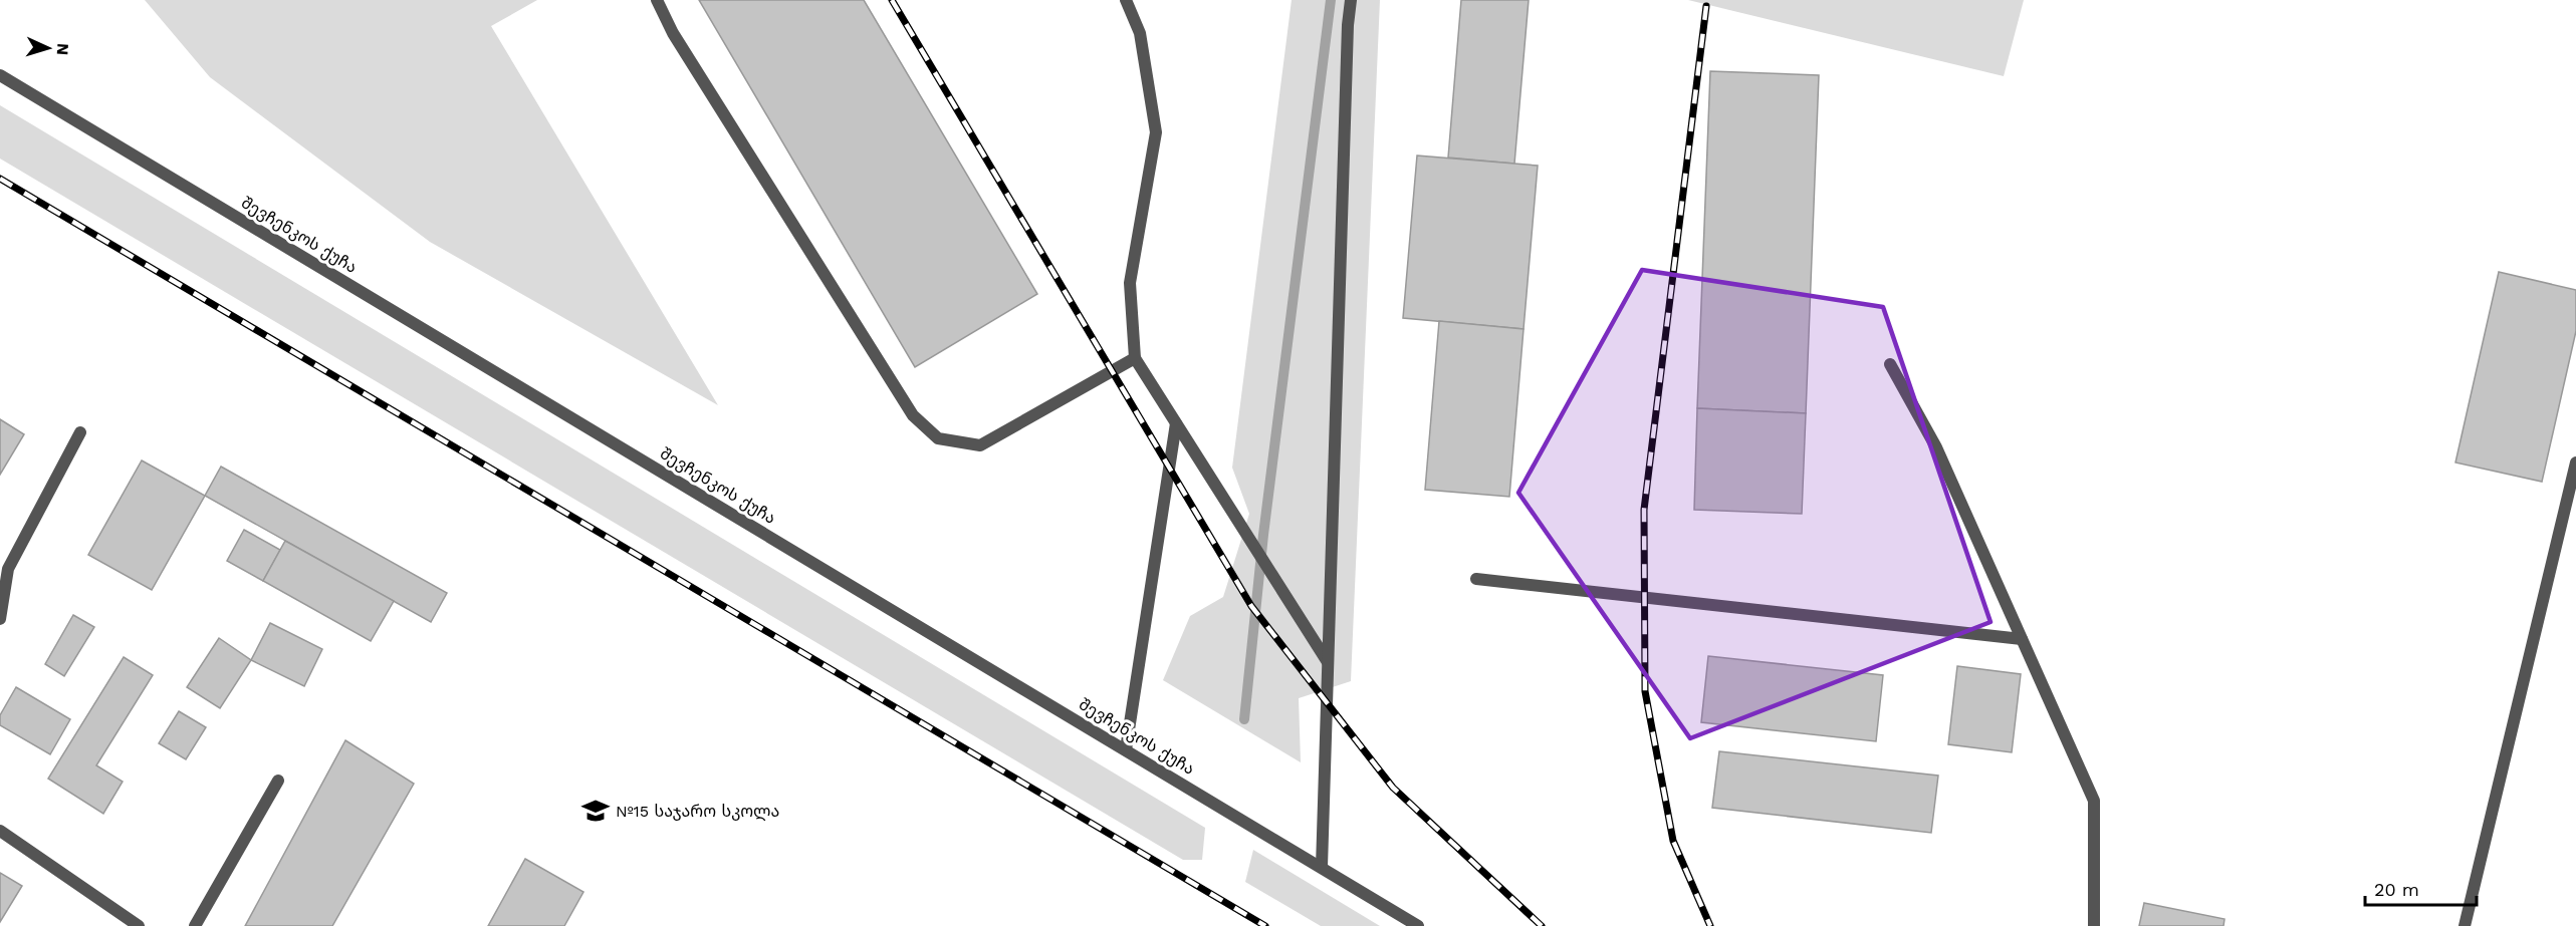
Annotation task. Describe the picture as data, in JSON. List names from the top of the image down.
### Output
{
  "streets": {
    "street": ["შევჩენკოს ქუჩა"]
  },
  "places": {
    "school or university": ["№15 საჯარო სკოლა"]
  },
  "scale_bar": "20 m",
  "north": "right"
}
